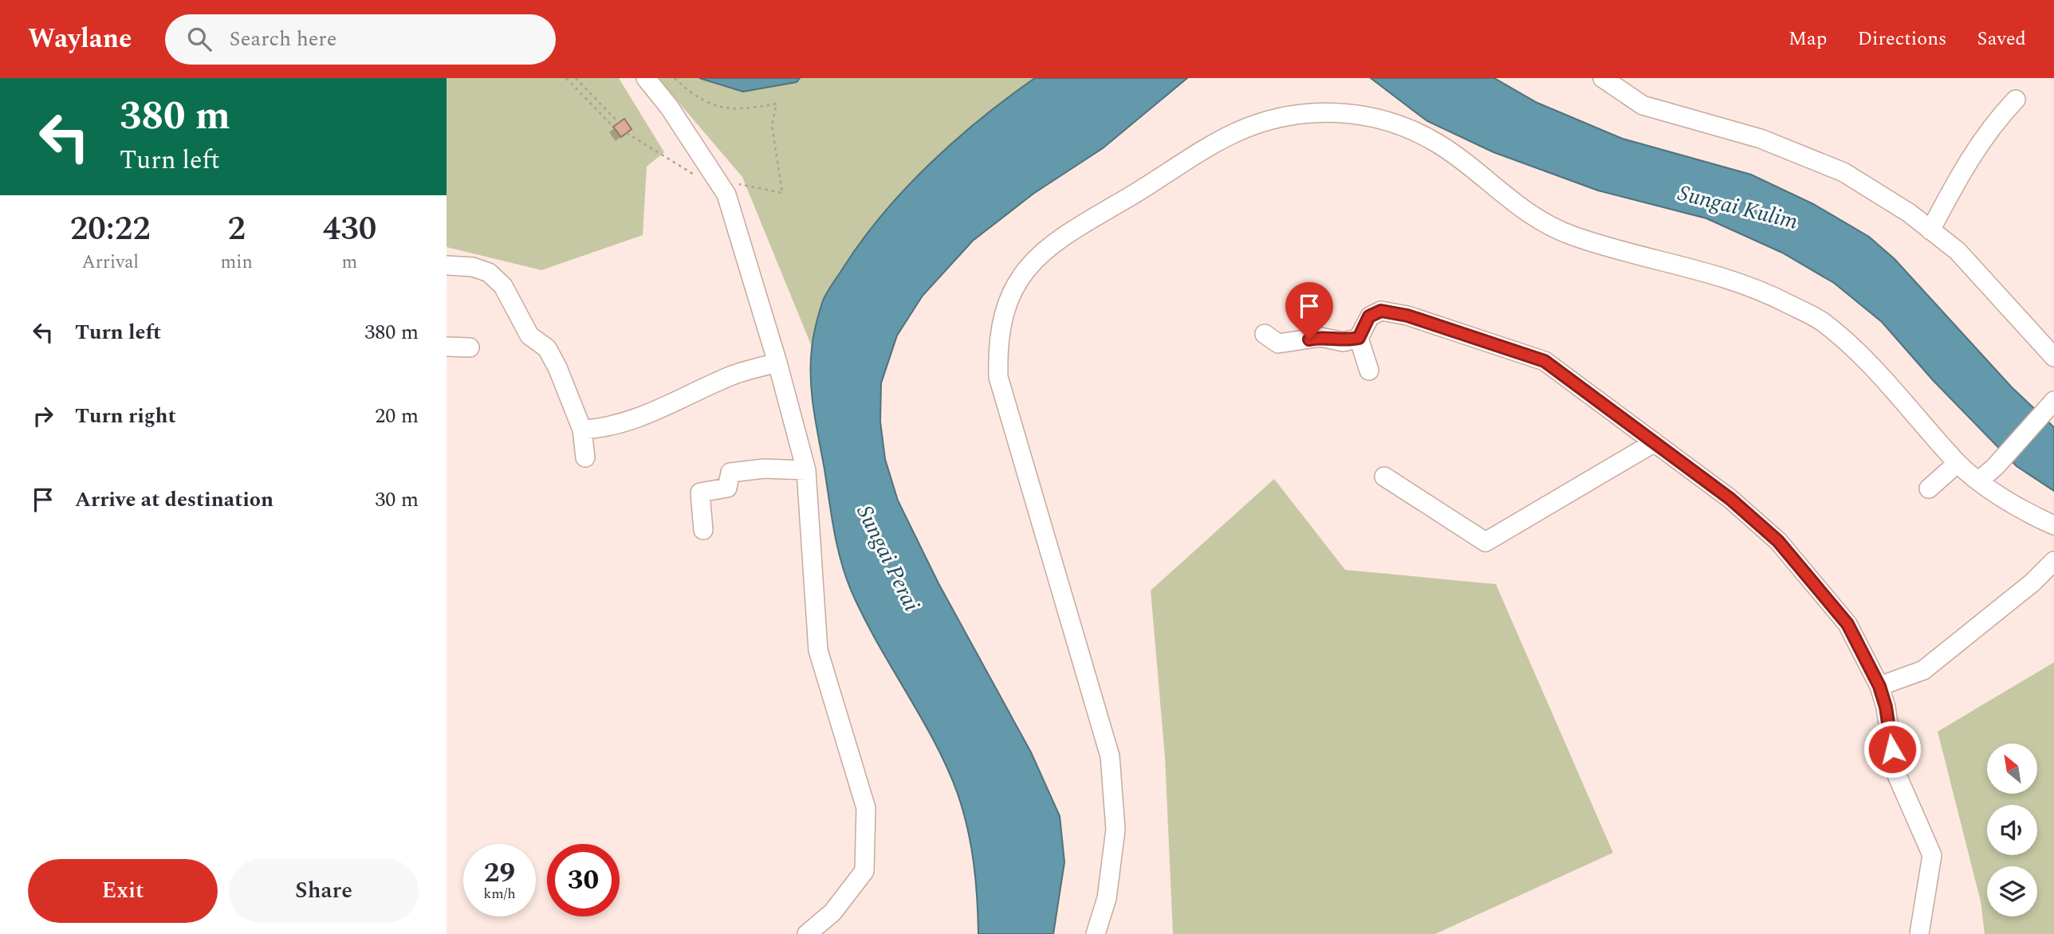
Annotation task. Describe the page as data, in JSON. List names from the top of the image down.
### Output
{
  "water": ["Sungai Kulim", "Sungai Perai"],
  "north": "top left",
  "page": {
    "header": "Waylane",
    "search": "Search here",
    "nav": ["Map", "Directions", "Saved"],
    "turn": ["380 m", "Turn left"],
    "eta": [
      "20:22",
      "Arrival",
      "2",
      "min",
      "430",
      "m"
    ],
    "list": [
      {
        "name": "Turn left",
        "value": "380 m"
      },
      {
        "name": "Turn right",
        "value": "20 m"
      },
      {
        "name": "Arrive at destination",
        "value": "30 m"
      }
    ],
    "speed": "29 km/h",
    "limit": "30",
    "buttons": ["Exit", "Share"]
  }
}
